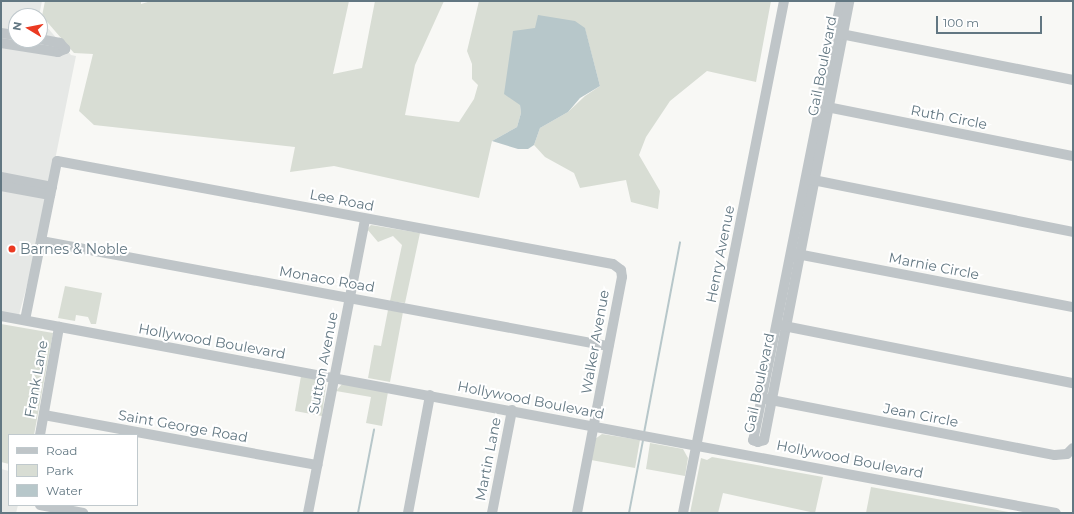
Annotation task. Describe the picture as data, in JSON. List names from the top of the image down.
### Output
{
  "streets": {
    "street": [
      "Gail Boulevard",
      "Ruth Circle",
      "Lee Road",
      "Henry Avenue",
      "Marnie Circle",
      "Monaco Road",
      "Hollywood Boulevard",
      "Walker Avenue",
      "Sutton Avenue",
      "Frank Lane",
      "Jean Circle",
      "Saint George Road",
      "Martin Lane"
    ]
  },
  "crossings": [
    ["Gail Boulevard", "Ruth Circle"],
    ["Gail Boulevard", "Marnie Circle"],
    ["Gail Boulevard", "Jean Circle"],
    ["Lee Road", "Walker Avenue"],
    ["Lee Road", "Sutton Avenue"],
    ["Henry Avenue", "Hollywood Boulevard"],
    ["Monaco Road", "Walker Avenue"],
    ["Monaco Road", "Sutton Avenue"],
    ["Hollywood Boulevard", "Walker Avenue"],
    ["Hollywood Boulevard", "Sutton Avenue"],
    ["Hollywood Boulevard", "Frank Lane"],
    ["Hollywood Boulevard", "Martin Lane"],
    ["Sutton Avenue", "Saint George Road"],
    ["Frank Lane", "Saint George Road"]
  ],
  "places": ["Barnes & Noble"],
  "legend": ["Road", "Park", "Water"],
  "scale_bar": "100 m",
  "north": "left"
}
